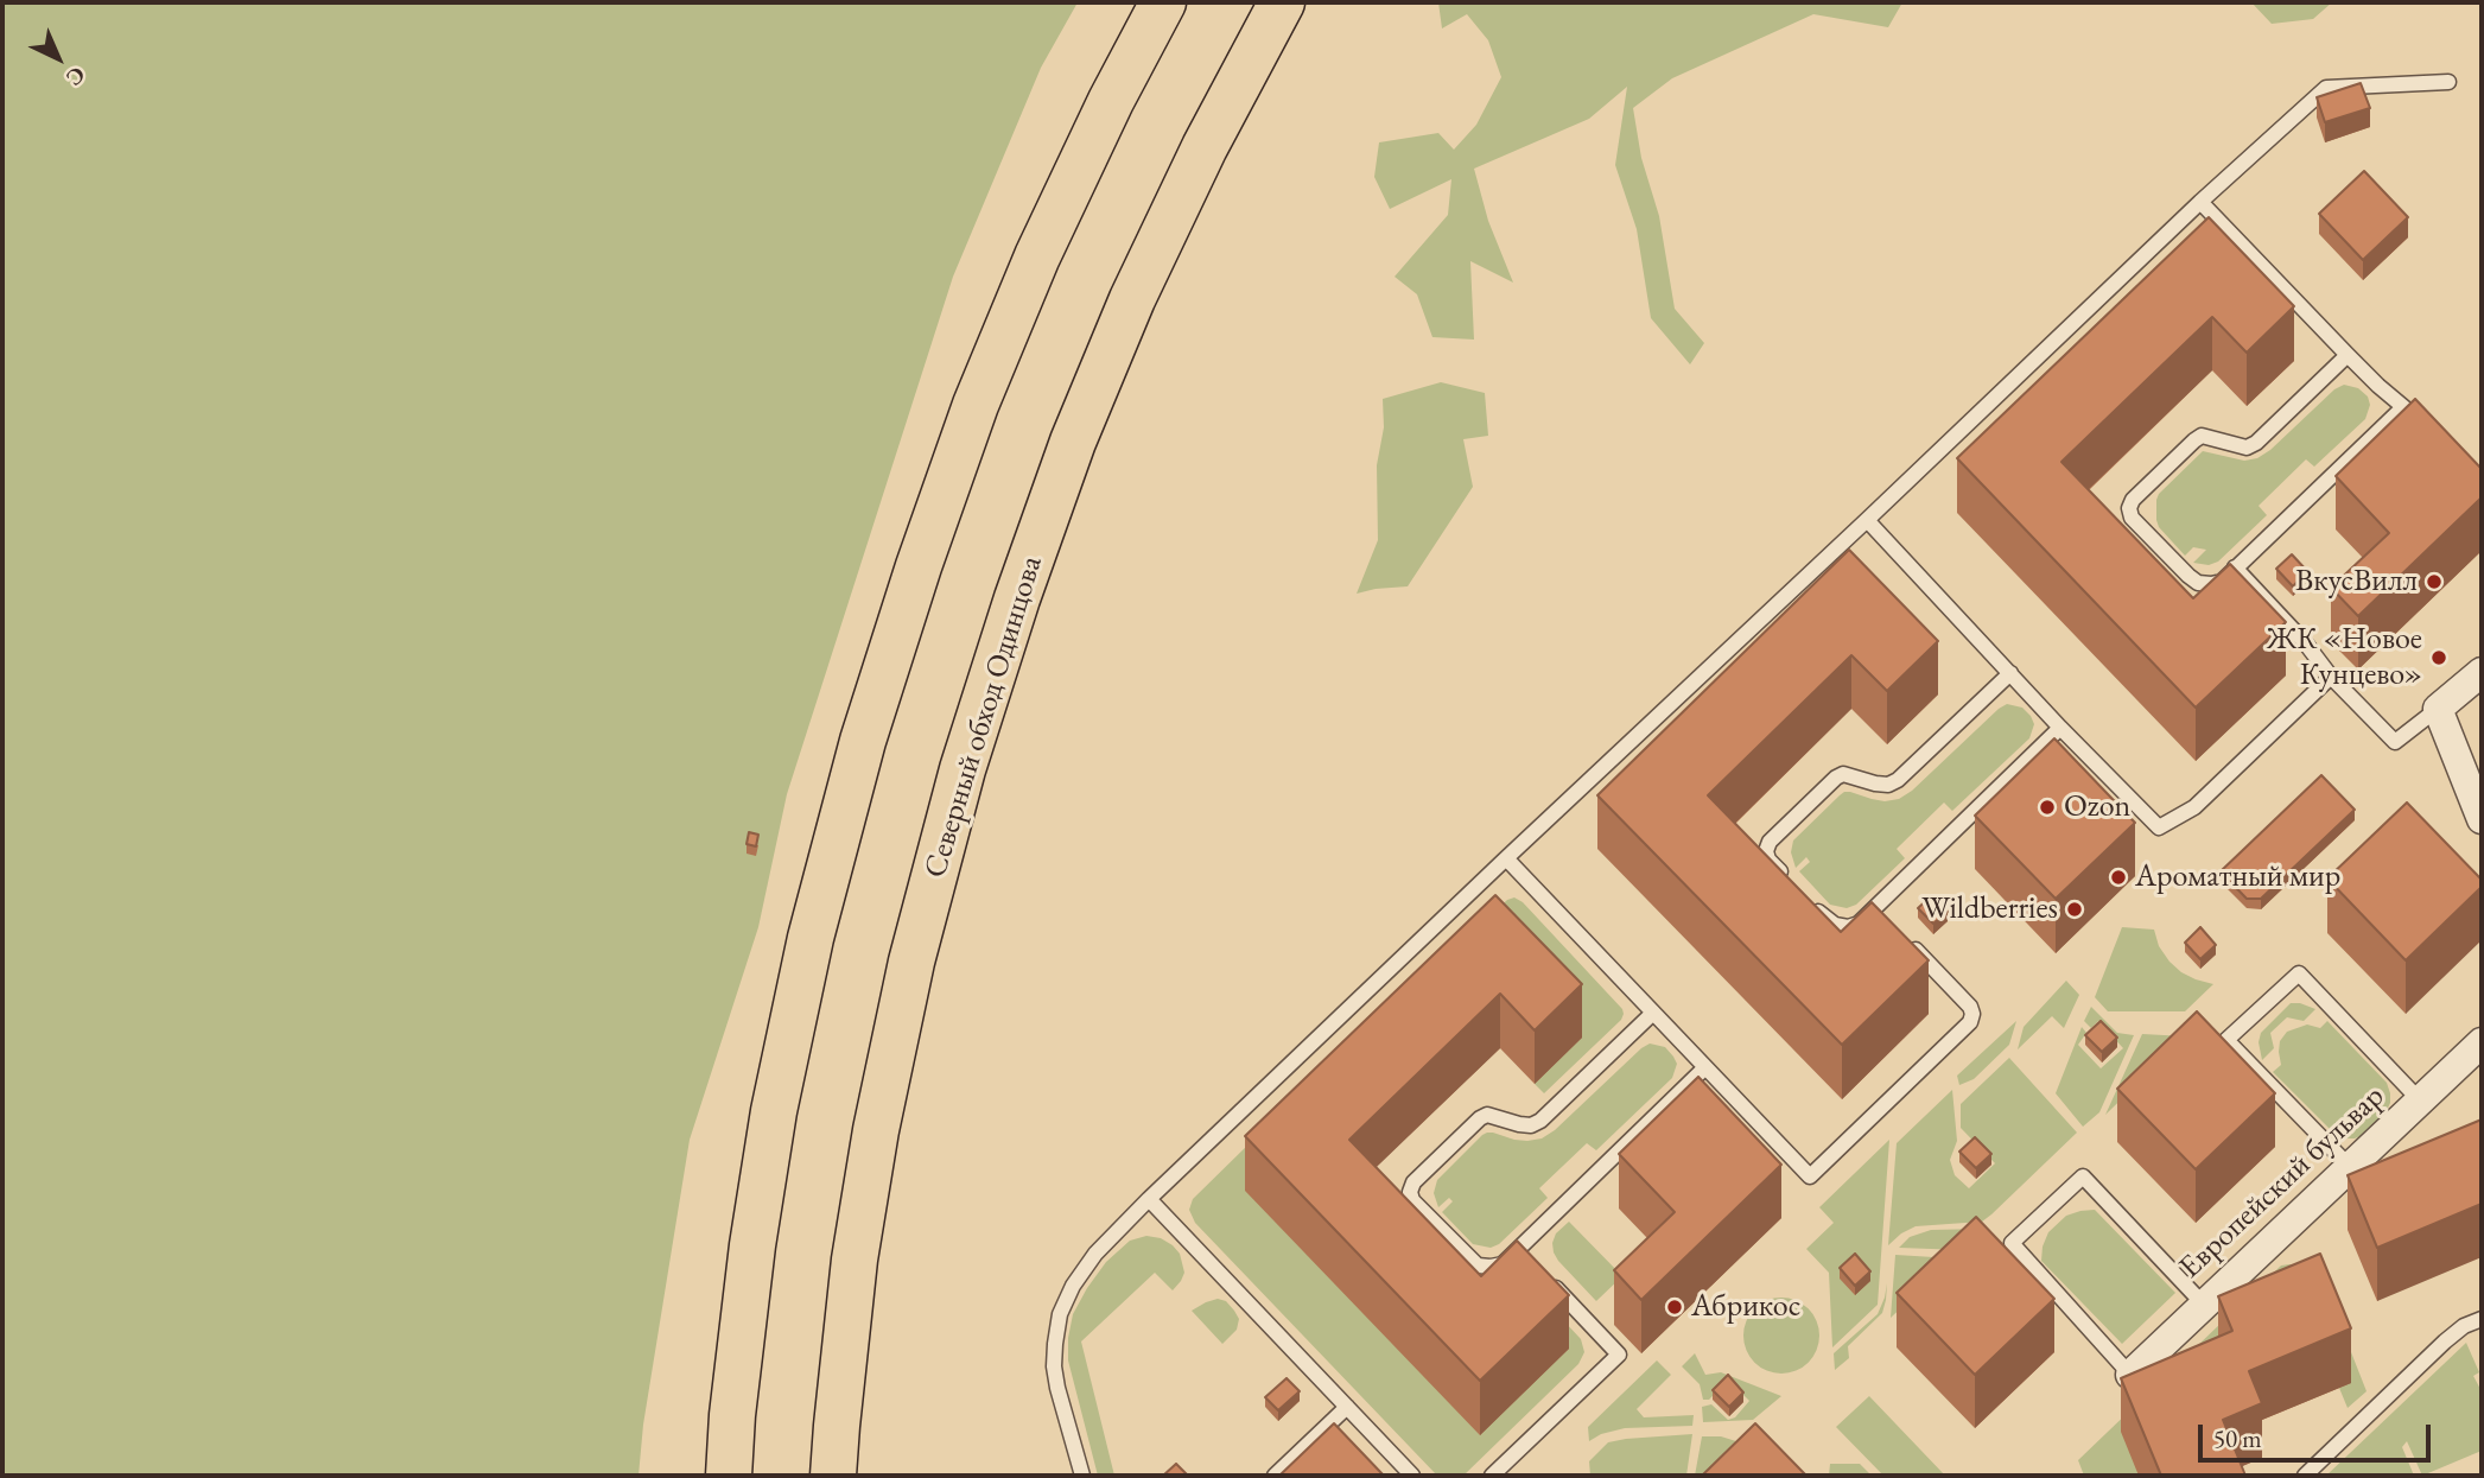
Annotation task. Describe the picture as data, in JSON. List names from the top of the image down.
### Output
{
  "streets": {
    "highway": ["Северный обход Одинцова"],
    "street": ["Европейский бульвар"]
  },
  "places": [
    "ВкусВилл",
    "ЖК «Новое Кунцево»",
    "Ozon",
    "Ароматный мир",
    "Wildberries",
    "Абрикос"
  ],
  "scale_bar": "50 m",
  "north": "bottom right"
}
